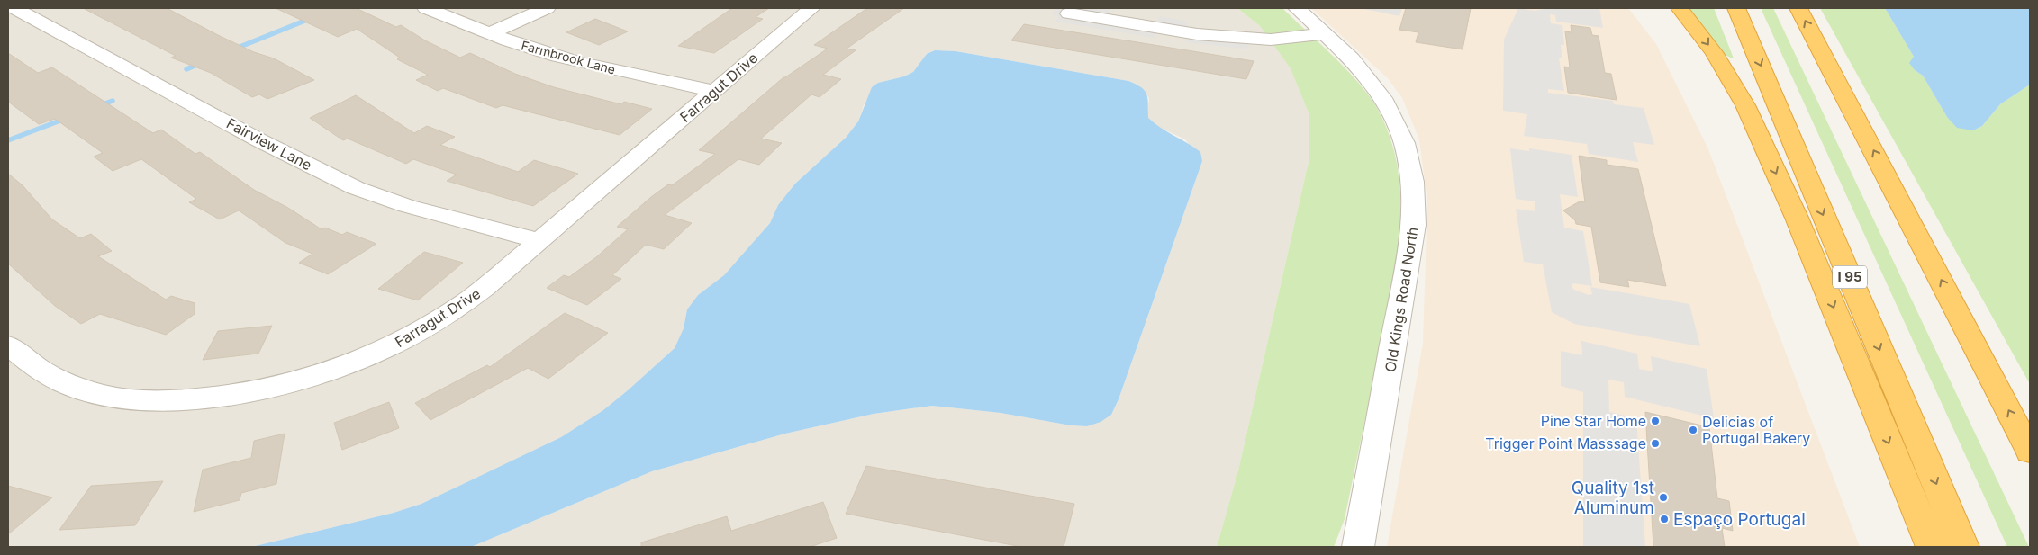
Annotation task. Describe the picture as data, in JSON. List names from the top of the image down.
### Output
{
  "streets": {
    "highway": ["I 95"],
    "street": [
      "Farmbrook Lane",
      "Farragut Drive",
      "Fairview Lane",
      "Old Kings Road North"
    ]
  },
  "crossings": [
    ["Farmbrook Lane", "Farragut Drive"],
    ["Farragut Drive", "Fairview Lane"]
  ],
  "places": [
    "Pine Star Home",
    "Delicias of Portugal Bakery",
    "Trigger Point Masssage",
    "Quality 1st Aluminum",
    "Espaço Portugal"
  ]
}
